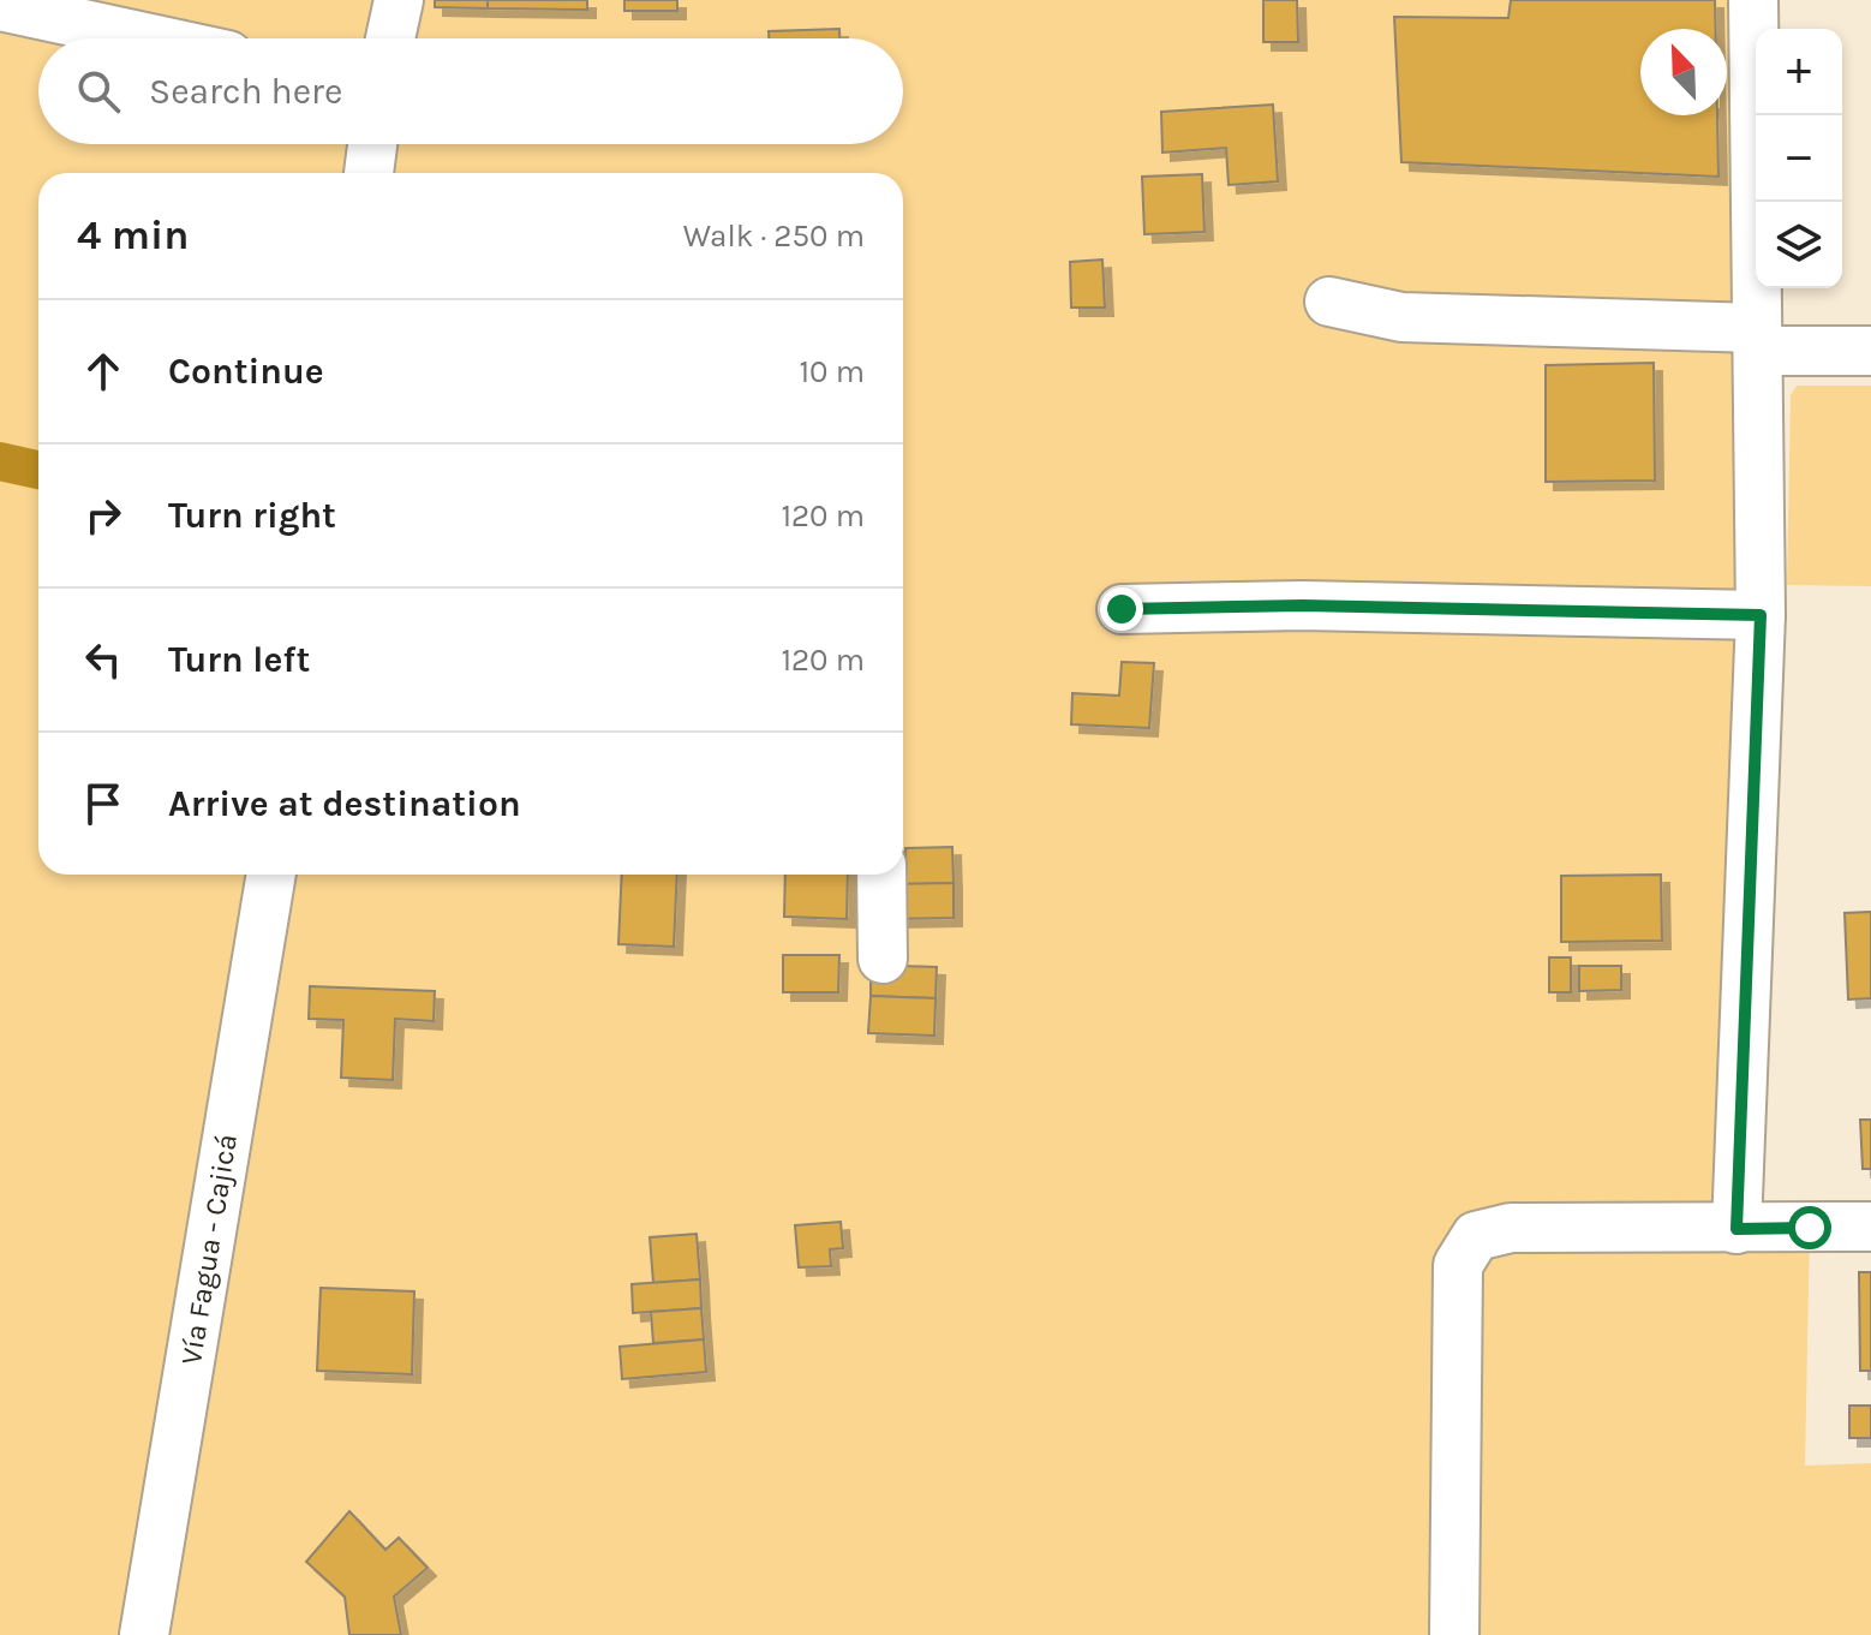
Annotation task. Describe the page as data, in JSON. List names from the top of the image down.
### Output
{
  "streets": {
    "street": ["Vía Fagua - Cajicá"]
  },
  "north": "top left",
  "page": {
    "map_buttons": ["+", "−"],
    "search": "Search here",
    "heading": ["4 min", "Walk · 250 m"],
    "list": [
      ["Continue", "10 m"],
      ["Turn right", "120 m"],
      ["Turn left", "120 m"],
      "Arrive at destination"
    ]
  }
}
